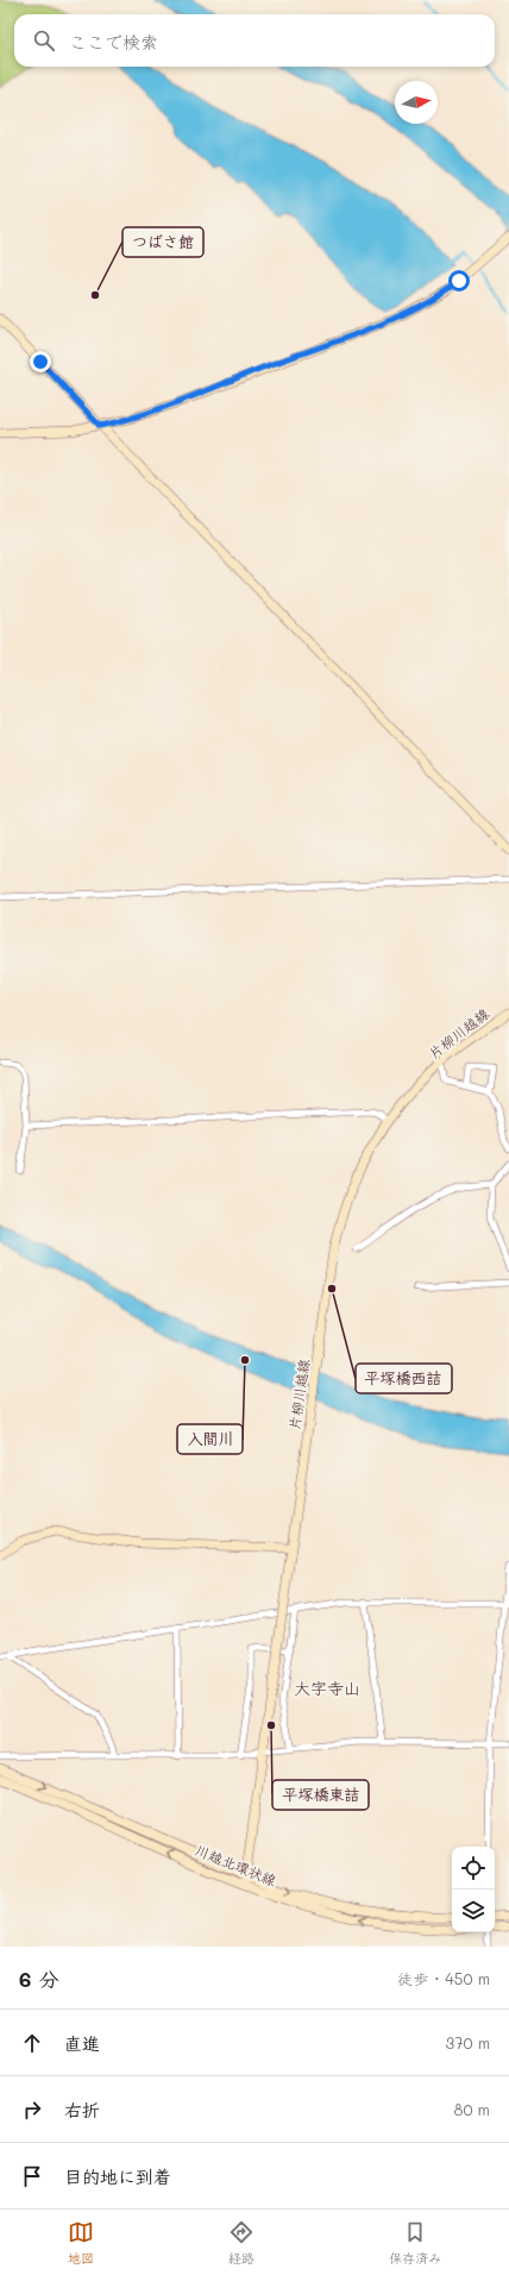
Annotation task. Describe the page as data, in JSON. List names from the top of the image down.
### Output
{
  "streets": {
    "main road": ["片柳川越線", "川越北環状線"]
  },
  "crossings": [
    ["片柳川越線", "川越北環状線"]
  ],
  "districts": ["大字寺山"],
  "places": [
    "つばさ館",
    "平塚橋西詰",
    "入間川",
    "平塚橋東詰"
  ],
  "north": "right",
  "page": {
    "search": "ここで検索",
    "heading": ["6 分", "徒歩 · 450 m"],
    "list": [
      ["直進", "370 m"],
      ["右折", "80 m"],
      "目的地に到着"
    ],
    "nav": ["地図", "経路", "保存済み"]
  }
}
